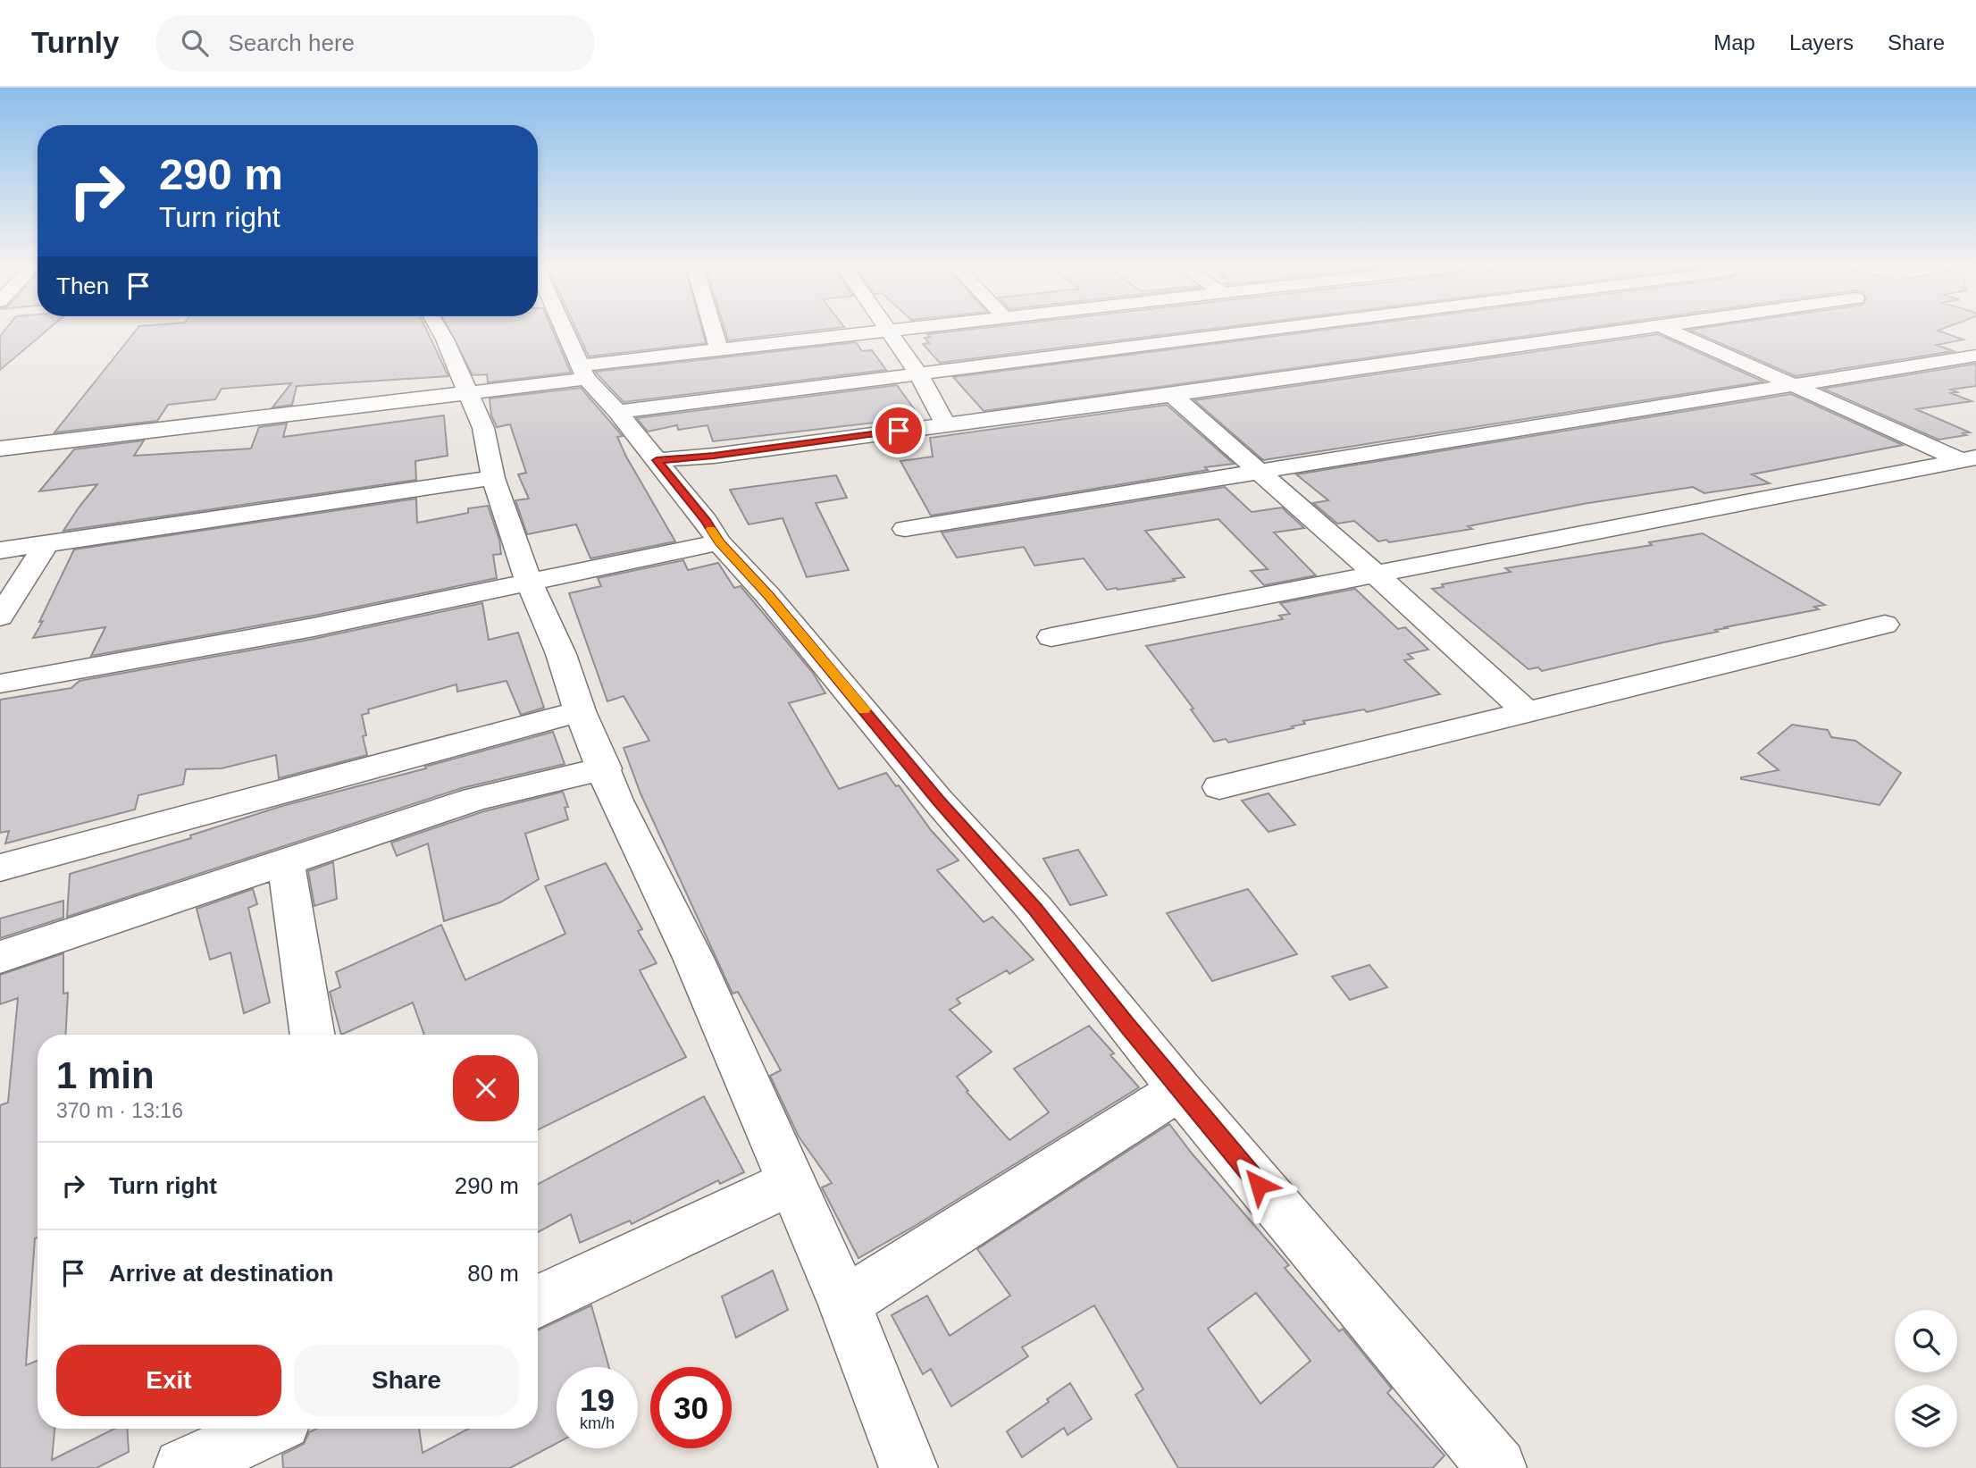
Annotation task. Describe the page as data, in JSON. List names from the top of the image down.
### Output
{
  "page": {
    "header": "Turnly",
    "search": "Search here",
    "nav": ["Map", "Layers", "Share"],
    "turn": ["290 m", "Turn right"],
    "then": "Then",
    "heading": ["1 min", "370 m · 13:16"],
    "list": [
      {
        "name": "Turn right",
        "value": "290 m"
      },
      {
        "name": "Arrive at destination",
        "value": "80 m"
      }
    ],
    "buttons": ["Exit", "Share"],
    "speed": "19 km/h",
    "limit": "30"
  }
}
